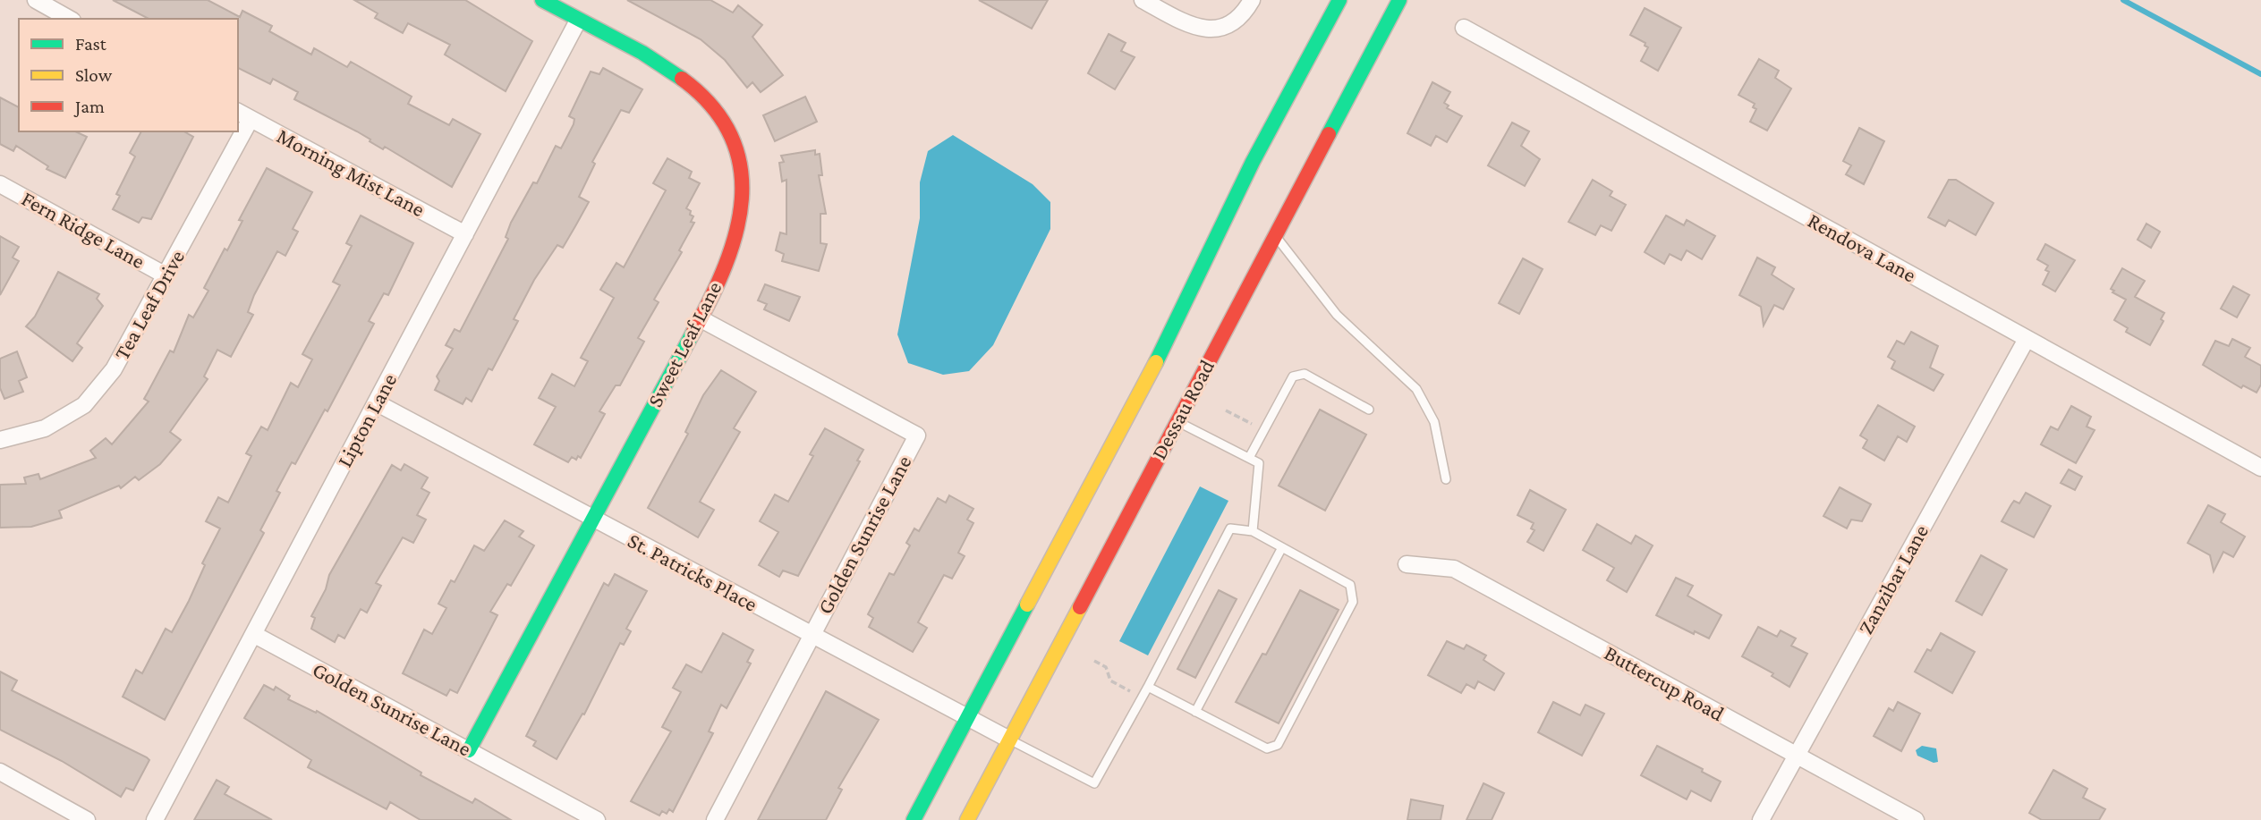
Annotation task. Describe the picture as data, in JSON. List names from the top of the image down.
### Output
{
  "streets": {
    "main road": ["Sweet Leaf Lane", "Dessau Road"],
    "street": [
      "Morning Mist Lane",
      "Fern Ridge Lane",
      "Rendova Lane",
      "Tea Leaf Drive",
      "Lipton Lane",
      "Golden Sunrise Lane",
      "St. Patricks Place",
      "Zanzibar Lane",
      "Buttercup Road"
    ]
  },
  "crossings": [
    ["Morning Mist Lane", "Lipton Lane"],
    ["Fern Ridge Lane", "Tea Leaf Drive"],
    ["Rendova Lane", "Zanzibar Lane"],
    ["Sweet Leaf Lane", "Lipton Lane"],
    ["Sweet Leaf Lane", "Golden Sunrise Lane"],
    ["Sweet Leaf Lane", "St. Patricks Place"],
    ["Dessau Road", "St. Patricks Place"],
    ["Lipton Lane", "Golden Sunrise Lane"],
    ["Lipton Lane", "St. Patricks Place"],
    ["Golden Sunrise Lane", "St. Patricks Place"],
    ["Zanzibar Lane", "Buttercup Road"]
  ],
  "legend": ["Fast", "Slow", "Jam"]
}
